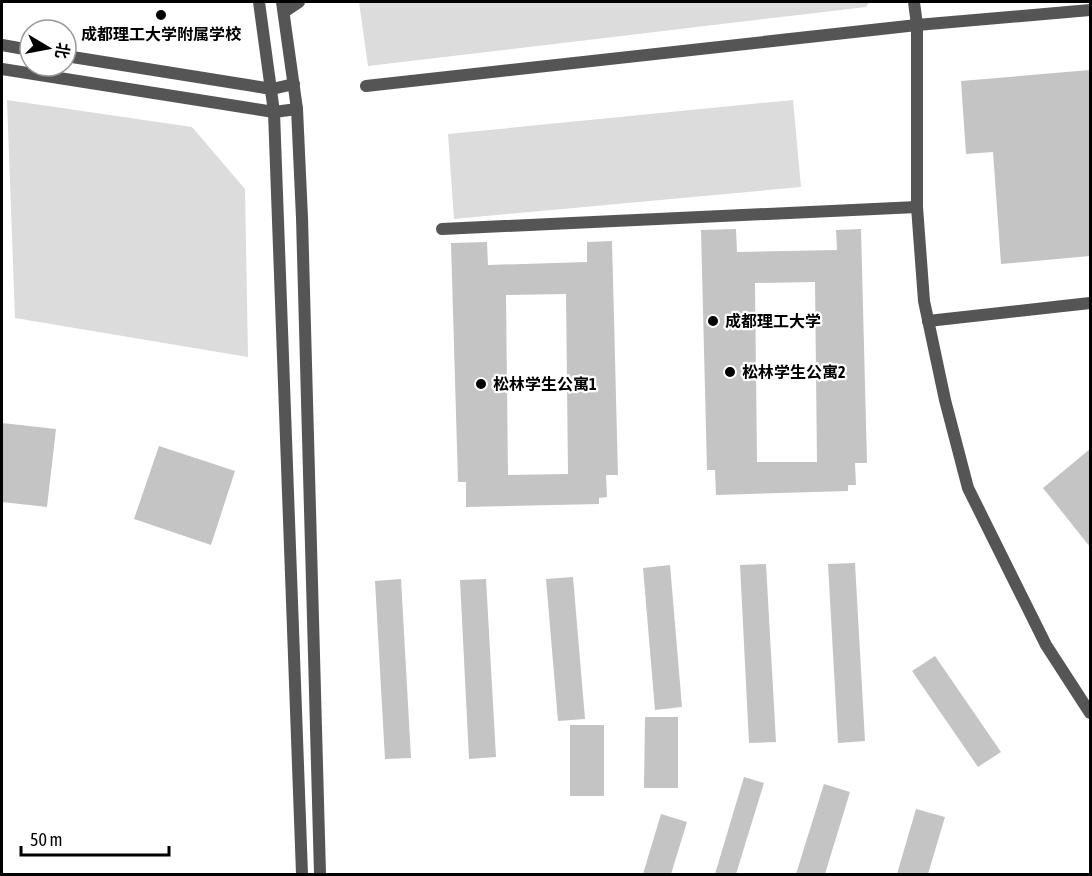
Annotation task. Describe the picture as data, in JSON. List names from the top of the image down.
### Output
{
  "places": [
    "成都理工大学附属学校",
    "成都理工大学",
    "松林学生公寓2",
    "松林学生公寓1"
  ],
  "scale_bar": "50 m",
  "north": "right"
}
